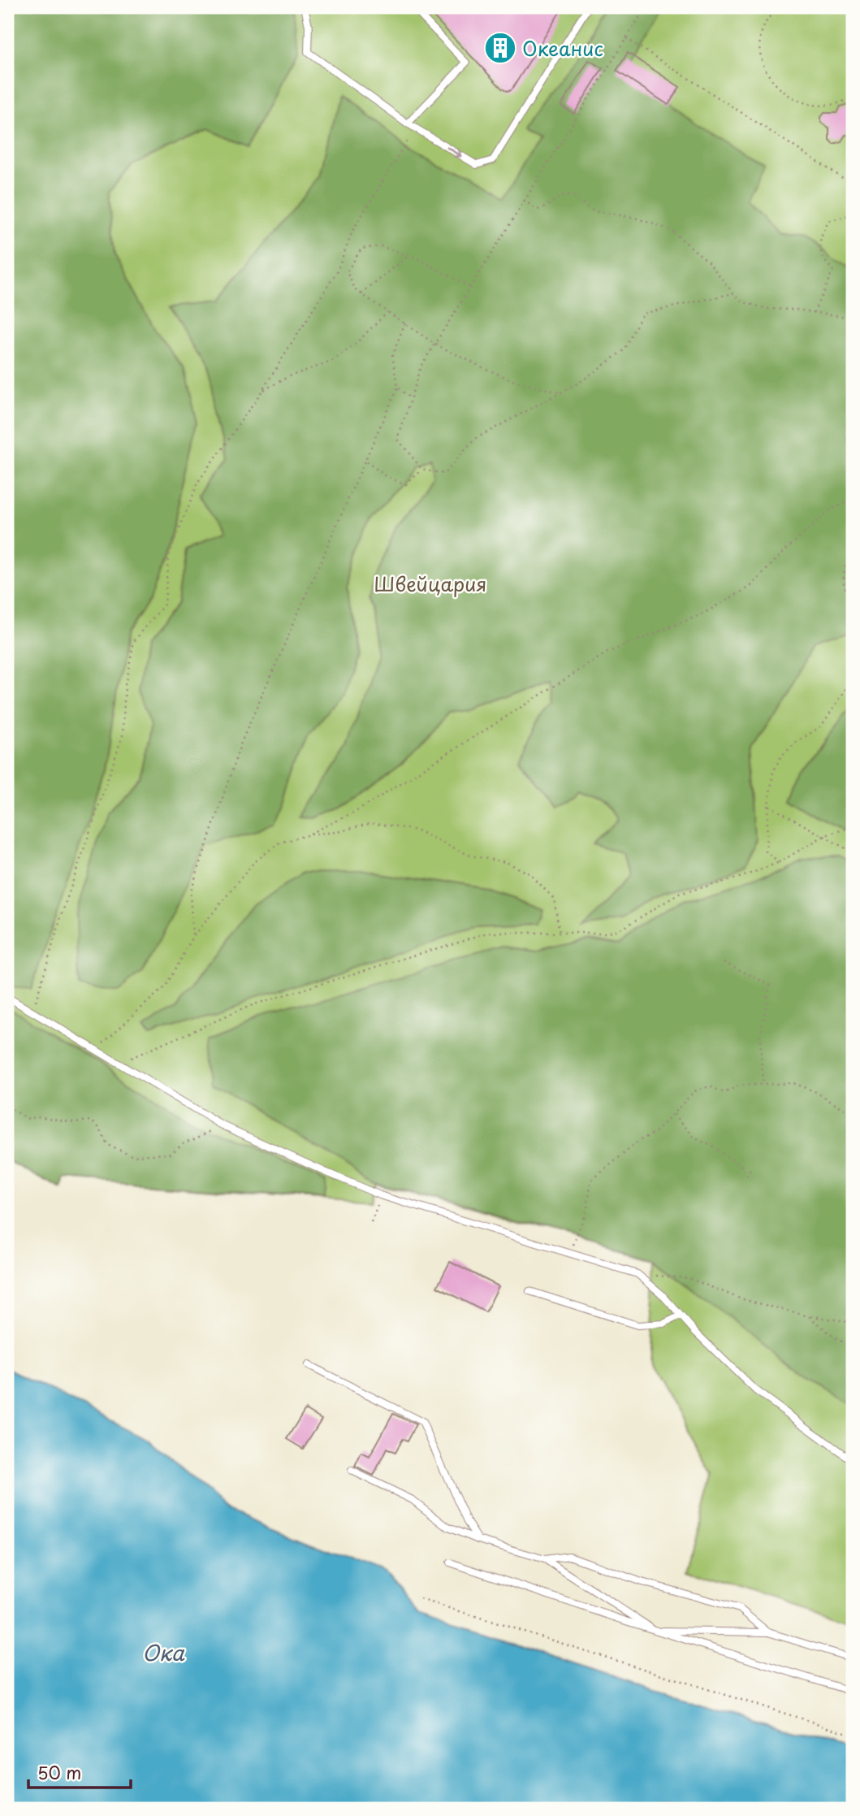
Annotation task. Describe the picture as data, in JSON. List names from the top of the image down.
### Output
{
  "water": ["Ока"],
  "parks": ["Швейцария"],
  "places": {
    "building": ["Океанис"]
  },
  "scale_bar": "50 m"
}
